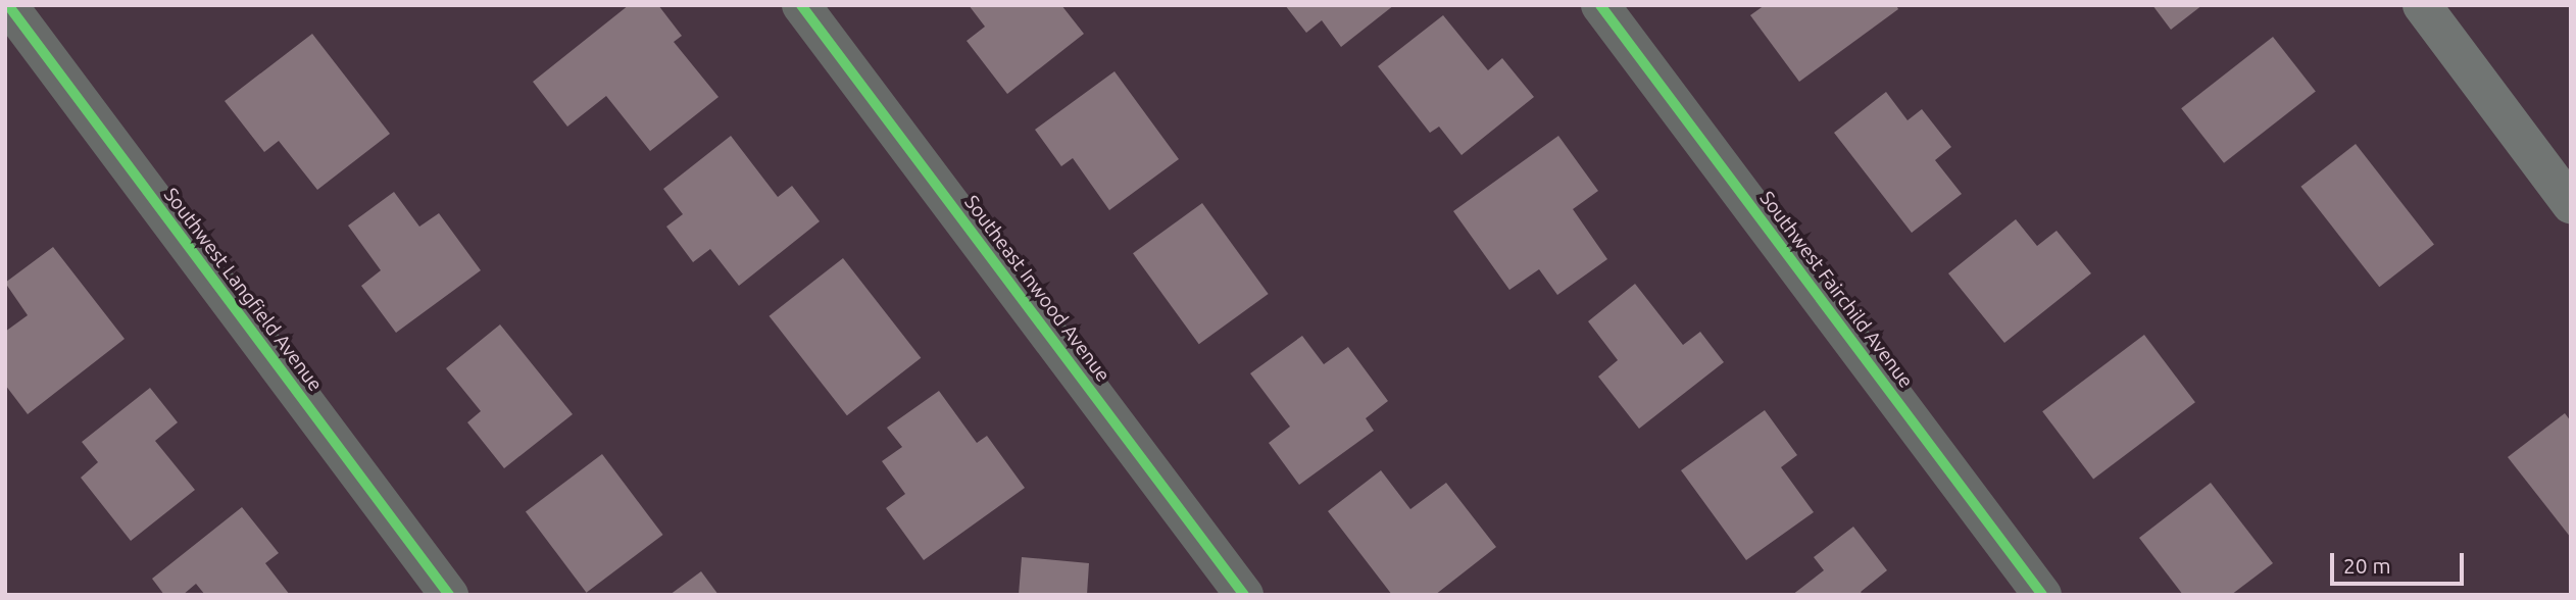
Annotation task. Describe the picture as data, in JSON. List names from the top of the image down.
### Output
{
  "streets": {
    "street": ["Southeast Inwood Avenue", "Southwest Langfield Avenue", "Southwest Fairchild Avenue"]
  },
  "scale_bar": "20 m"
}
